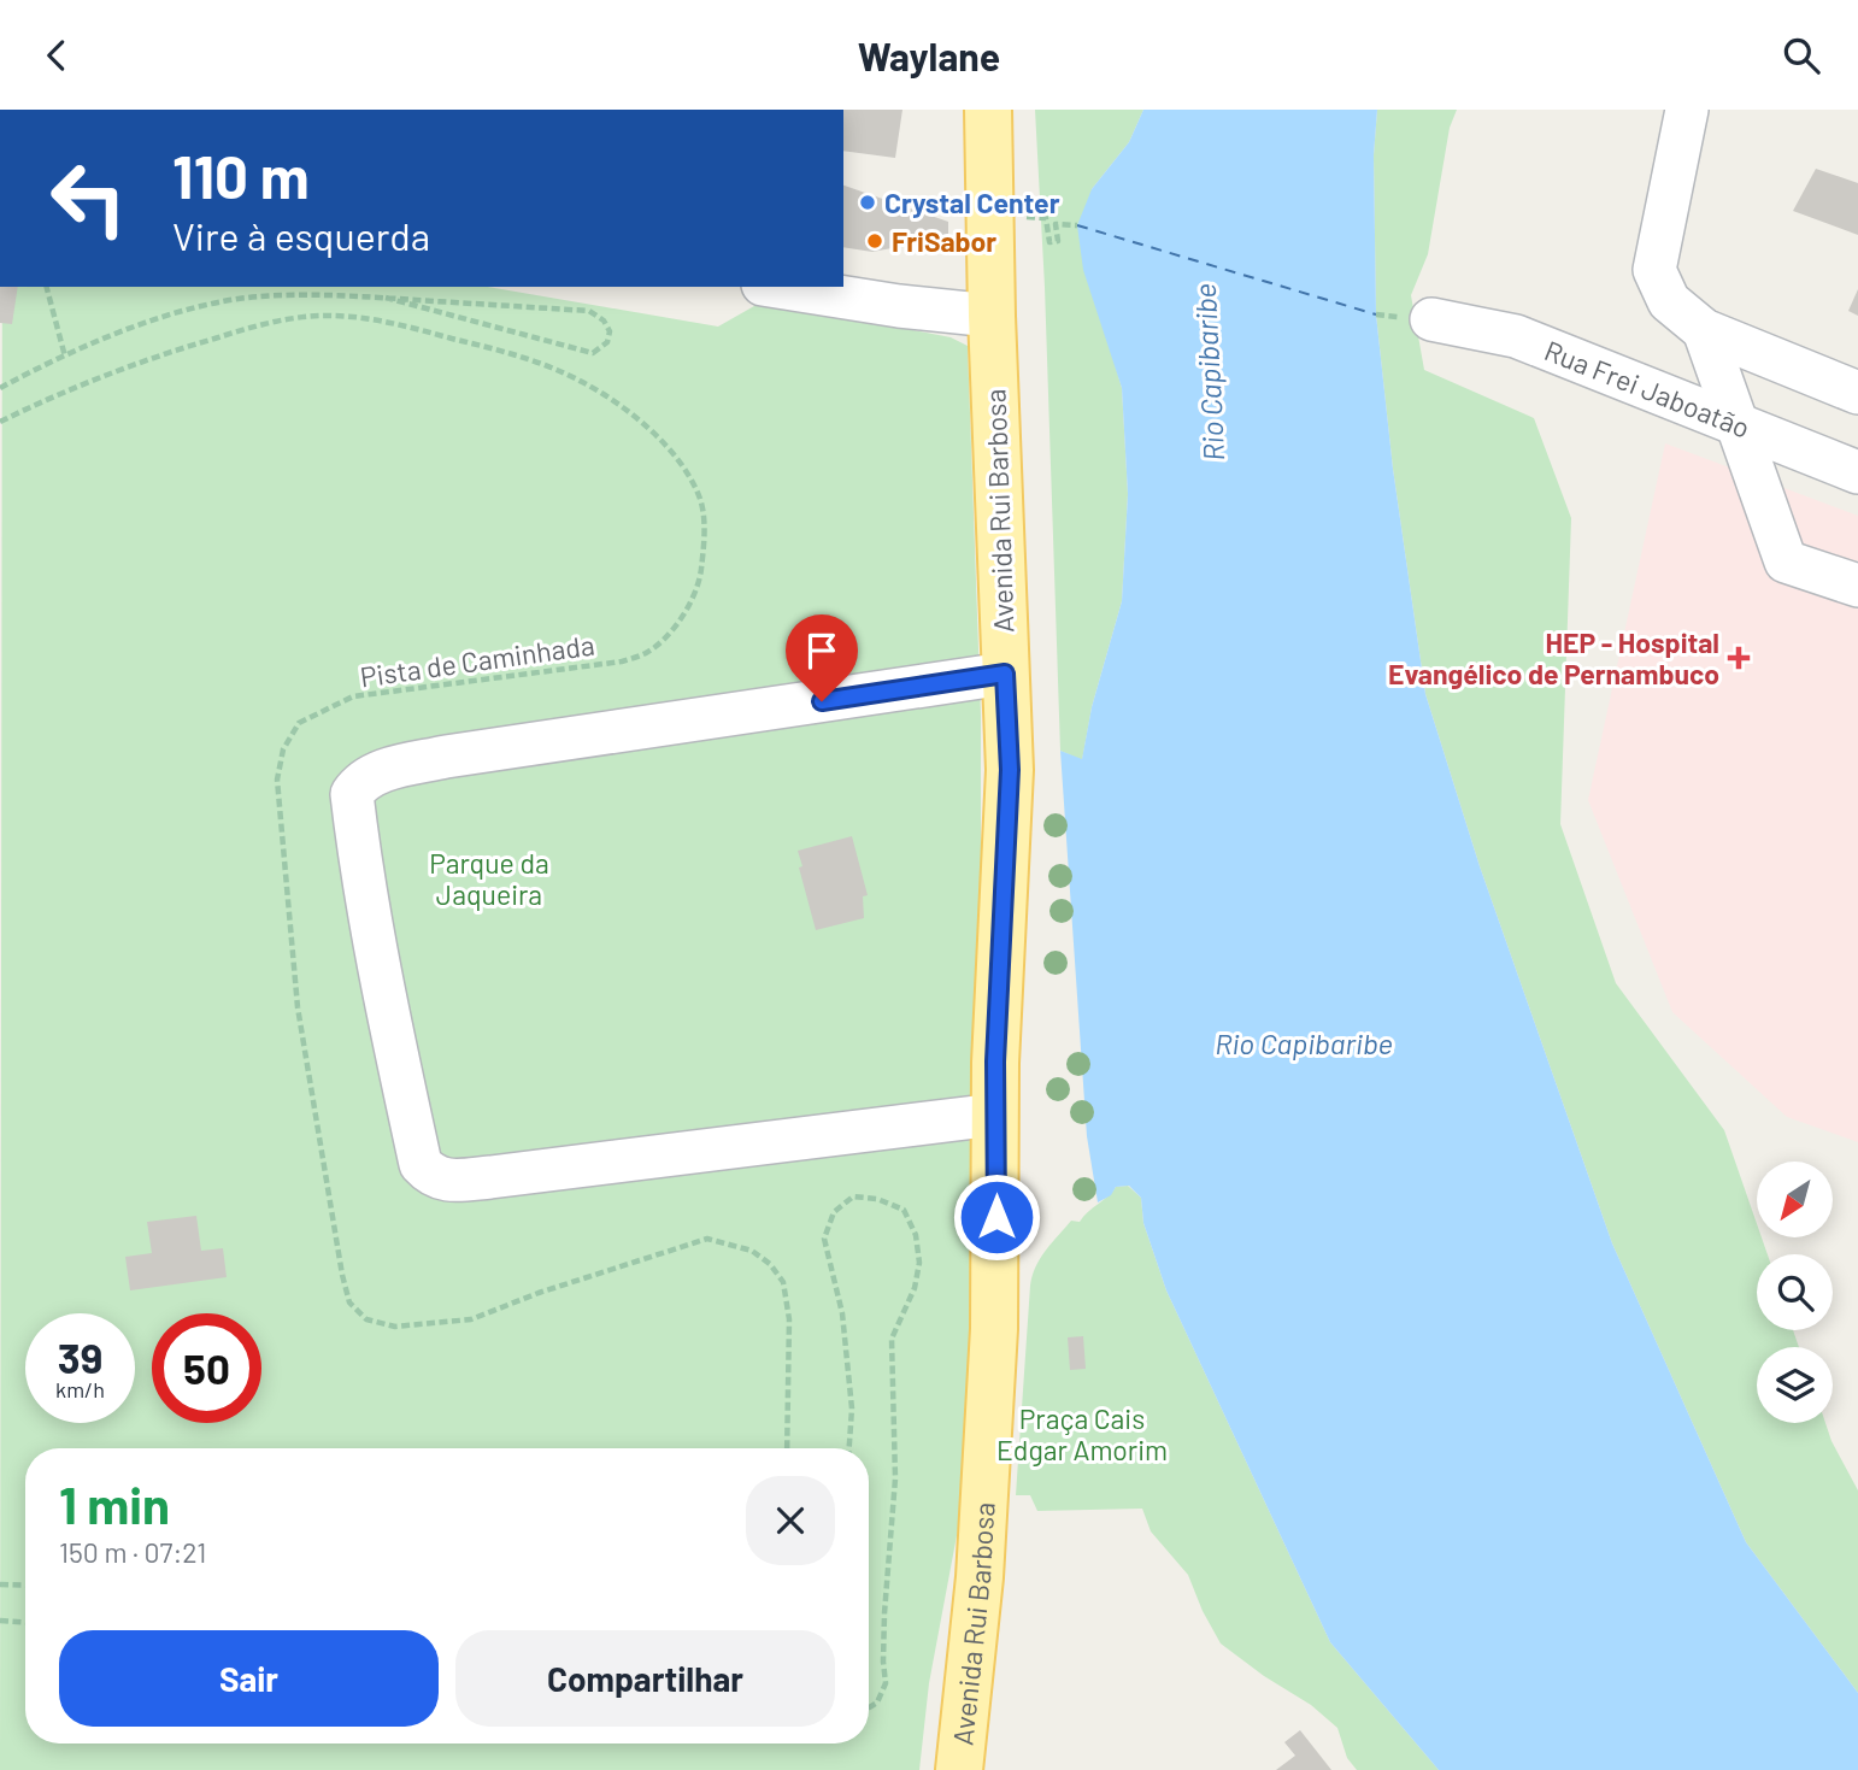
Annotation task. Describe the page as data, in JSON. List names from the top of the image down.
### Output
{
  "streets": {
    "main road": ["Avenida Rui Barbosa"],
    "street": ["Rua Frei Jaboatão"],
    "path": ["Pista de Caminhada"]
  },
  "water": ["Rio Capibaribe"],
  "parks": ["Parque da Jaqueira", "Praça Cais Edgar Amorim"],
  "places": {
    "other": ["Crystal Center", "FriSabor"],
    "health": ["HEP - Hospital Evangélico de Pernambuco"]
  },
  "north": "bottom left",
  "page": {
    "header": "Waylane",
    "turn": ["110 m", "Vire à esquerda"],
    "speed": "39 km/h",
    "limit": "50",
    "heading": ["1 min", "150 m · 07:21"],
    "buttons": ["Sair", "Compartilhar"]
  }
}
